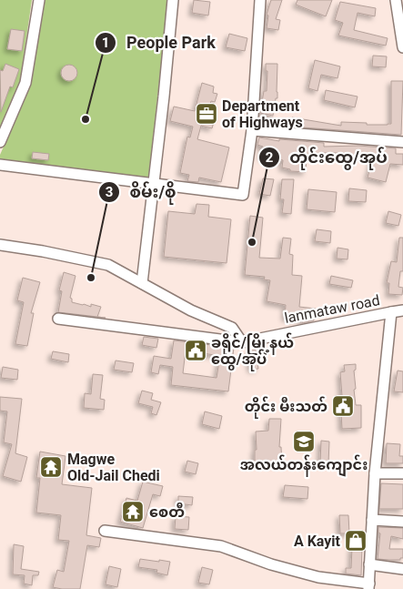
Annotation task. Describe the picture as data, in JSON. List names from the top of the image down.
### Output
{
  "streets": {
    "street": ["lanmataw road"]
  },
  "places": {
    "office": ["Department of Highways"],
    "other": ["People Park", "တိုင်းထွေ/အုပ်", "စိမ်း/စို"],
    "public building": ["ခရိုင်/မြို့နယ် ထွေ/အုပ်", "တိုင်း မီးသတ်"],
    "school or university": ["အလယ်တန်းကျောင်း"],
    "temple": ["Magwe Old-Jail Chedi", "စေတီ"],
    "shop": ["A Kayit"]
  }
}
